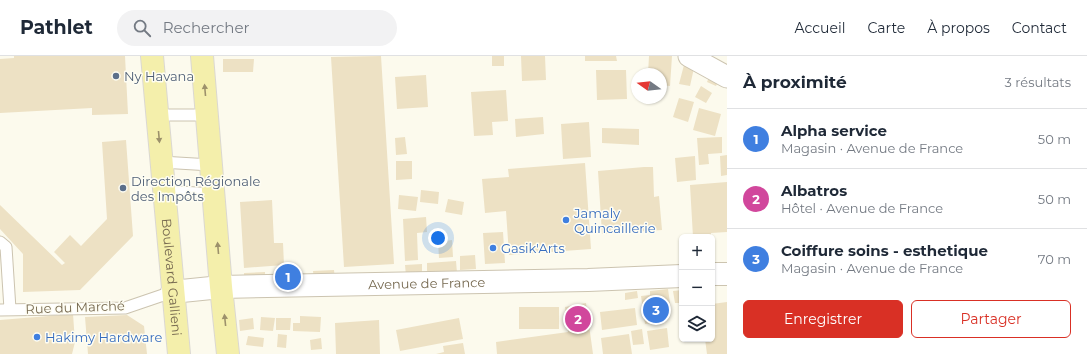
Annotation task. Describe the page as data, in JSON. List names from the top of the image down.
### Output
{
  "streets": {
    "main road": ["Boulevard Gallieni"],
    "street": ["Avenue de France"],
    "lane": ["Rue du Marché"]
  },
  "crossings": [
    ["Boulevard Gallieni", "Avenue de France"],
    ["Boulevard Gallieni", "Rue du Marché"],
    ["Avenue de France", "Rue du Marché"]
  ],
  "places": [
    "Ny Havana",
    "Direction Régionale des Impôts",
    "Jamaly Quincaillerie",
    "Gasik'Arts",
    "Hakimy Hardware"
  ],
  "north": "left",
  "page": {
    "header": "Pathlet",
    "search": "Rechercher",
    "nav": [
      "Accueil",
      "Carte",
      "À propos",
      "Contact"
    ],
    "heading": ["À proximité", "3 résultats"],
    "list": [
      {
        "mark": "1",
        "name": "Alpha service",
        "note": "Magasin · Avenue de France",
        "value": "50 m"
      },
      {
        "mark": "2",
        "name": "Albatros",
        "note": "Hôtel · Avenue de France",
        "value": "50 m"
      },
      {
        "mark": "3",
        "name": "Coiffure soins - esthetique",
        "note": "Magasin · Avenue de France",
        "value": "70 m"
      }
    ],
    "map_buttons": ["+", "−"],
    "pins": ["1", "3", "2"],
    "buttons": ["Enregistrer", "Partager"]
  }
}
